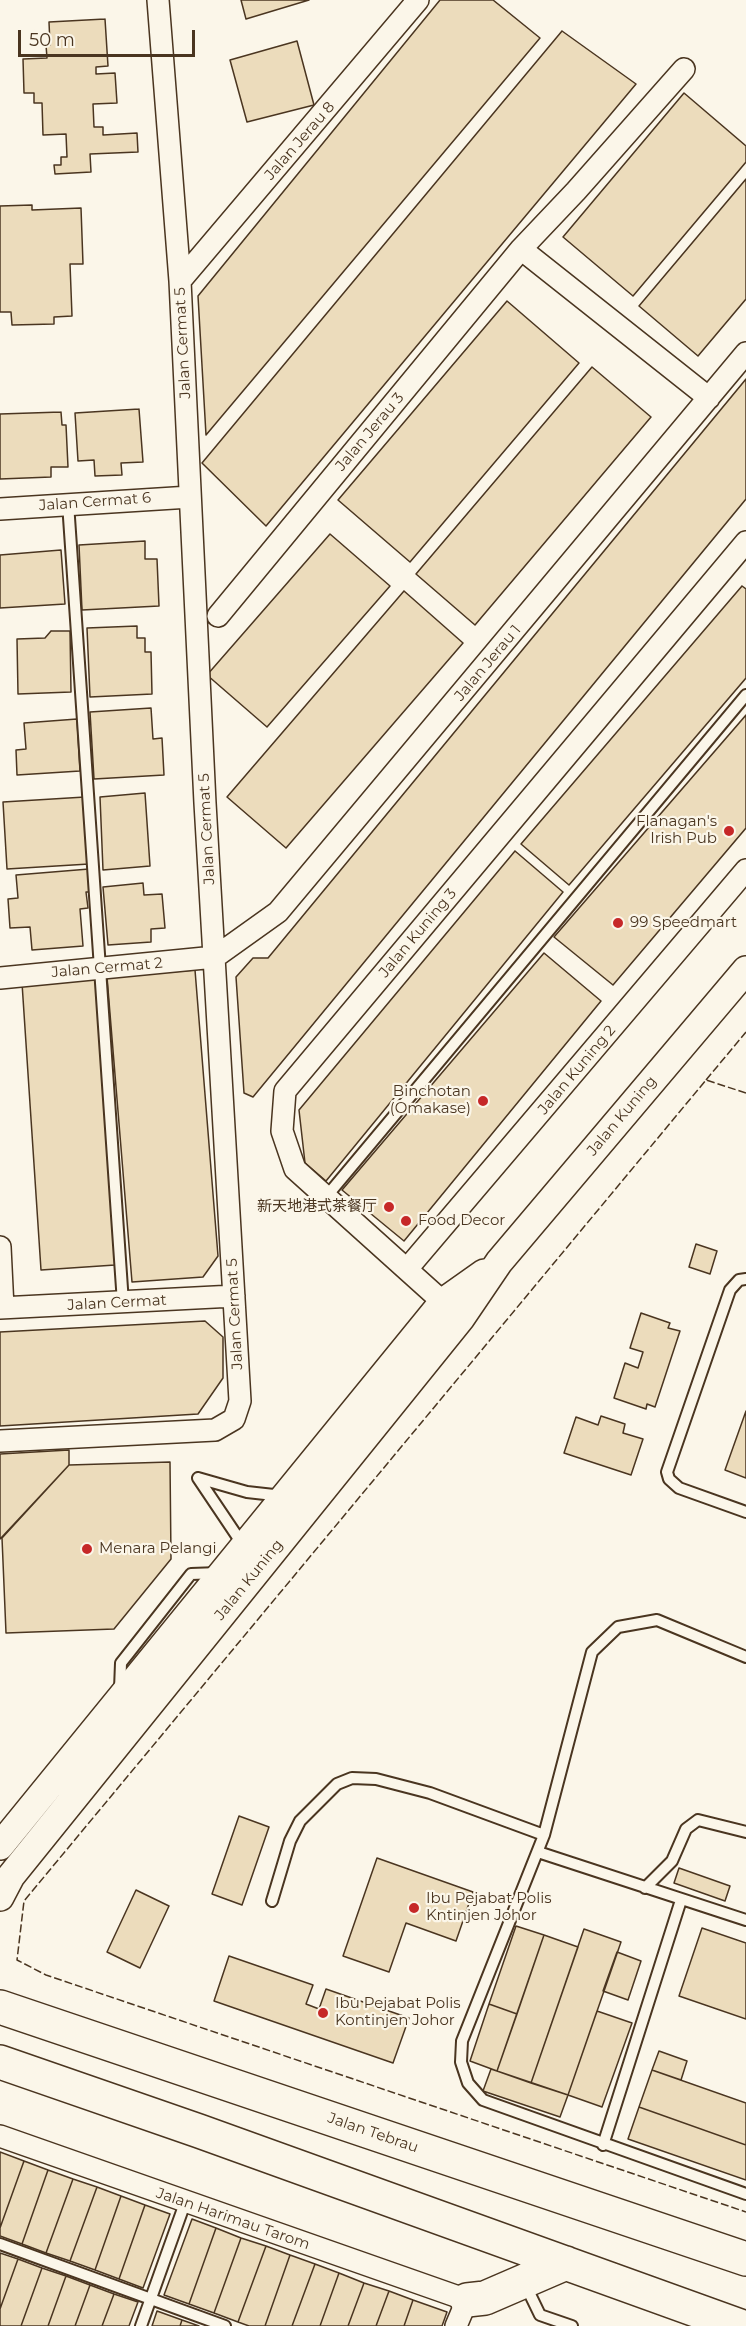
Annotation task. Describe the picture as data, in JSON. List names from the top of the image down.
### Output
{
  "streets": {
    "highway": ["Jalan Tebrau"],
    "street": [
      "Jalan Jerau 8",
      "Jalan Cermat 5",
      "Jalan Jerau 3",
      "Jalan Cermat 6",
      "Jalan Jerau 1",
      "Jalan Kuning 3",
      "Jalan Cermat 2",
      "Jalan Kuning 2",
      "Jalan Kuning",
      "Jalan Cermat",
      "Jalan Harimau Tarom"
    ]
  },
  "crossings": [
    ["Jalan Jerau 8", "Jalan Cermat 5"],
    ["Jalan Cermat 5", "Jalan Cermat 6"],
    ["Jalan Cermat 5", "Jalan Jerau 1"],
    ["Jalan Cermat 5", "Jalan Cermat 2"],
    ["Jalan Cermat 5", "Jalan Cermat"],
    ["Jalan Jerau 1", "Jalan Cermat 2"],
    ["Jalan Kuning 3", "Jalan Kuning 2"],
    ["Jalan Kuning 3", "Jalan Kuning"]
  ],
  "places": [
    "Flanagan's Irish Pub",
    "99 Speedmart",
    "Binchotan (Omakase)",
    "新天地港式茶餐厅",
    "Food Decor",
    "Menara Pelangi",
    "Ibu Pejabat Polis Kntinjen Johor",
    "Ibu Pejabat Polis Kontinjen Johor"
  ],
  "scale_bar": "50 m"
}
